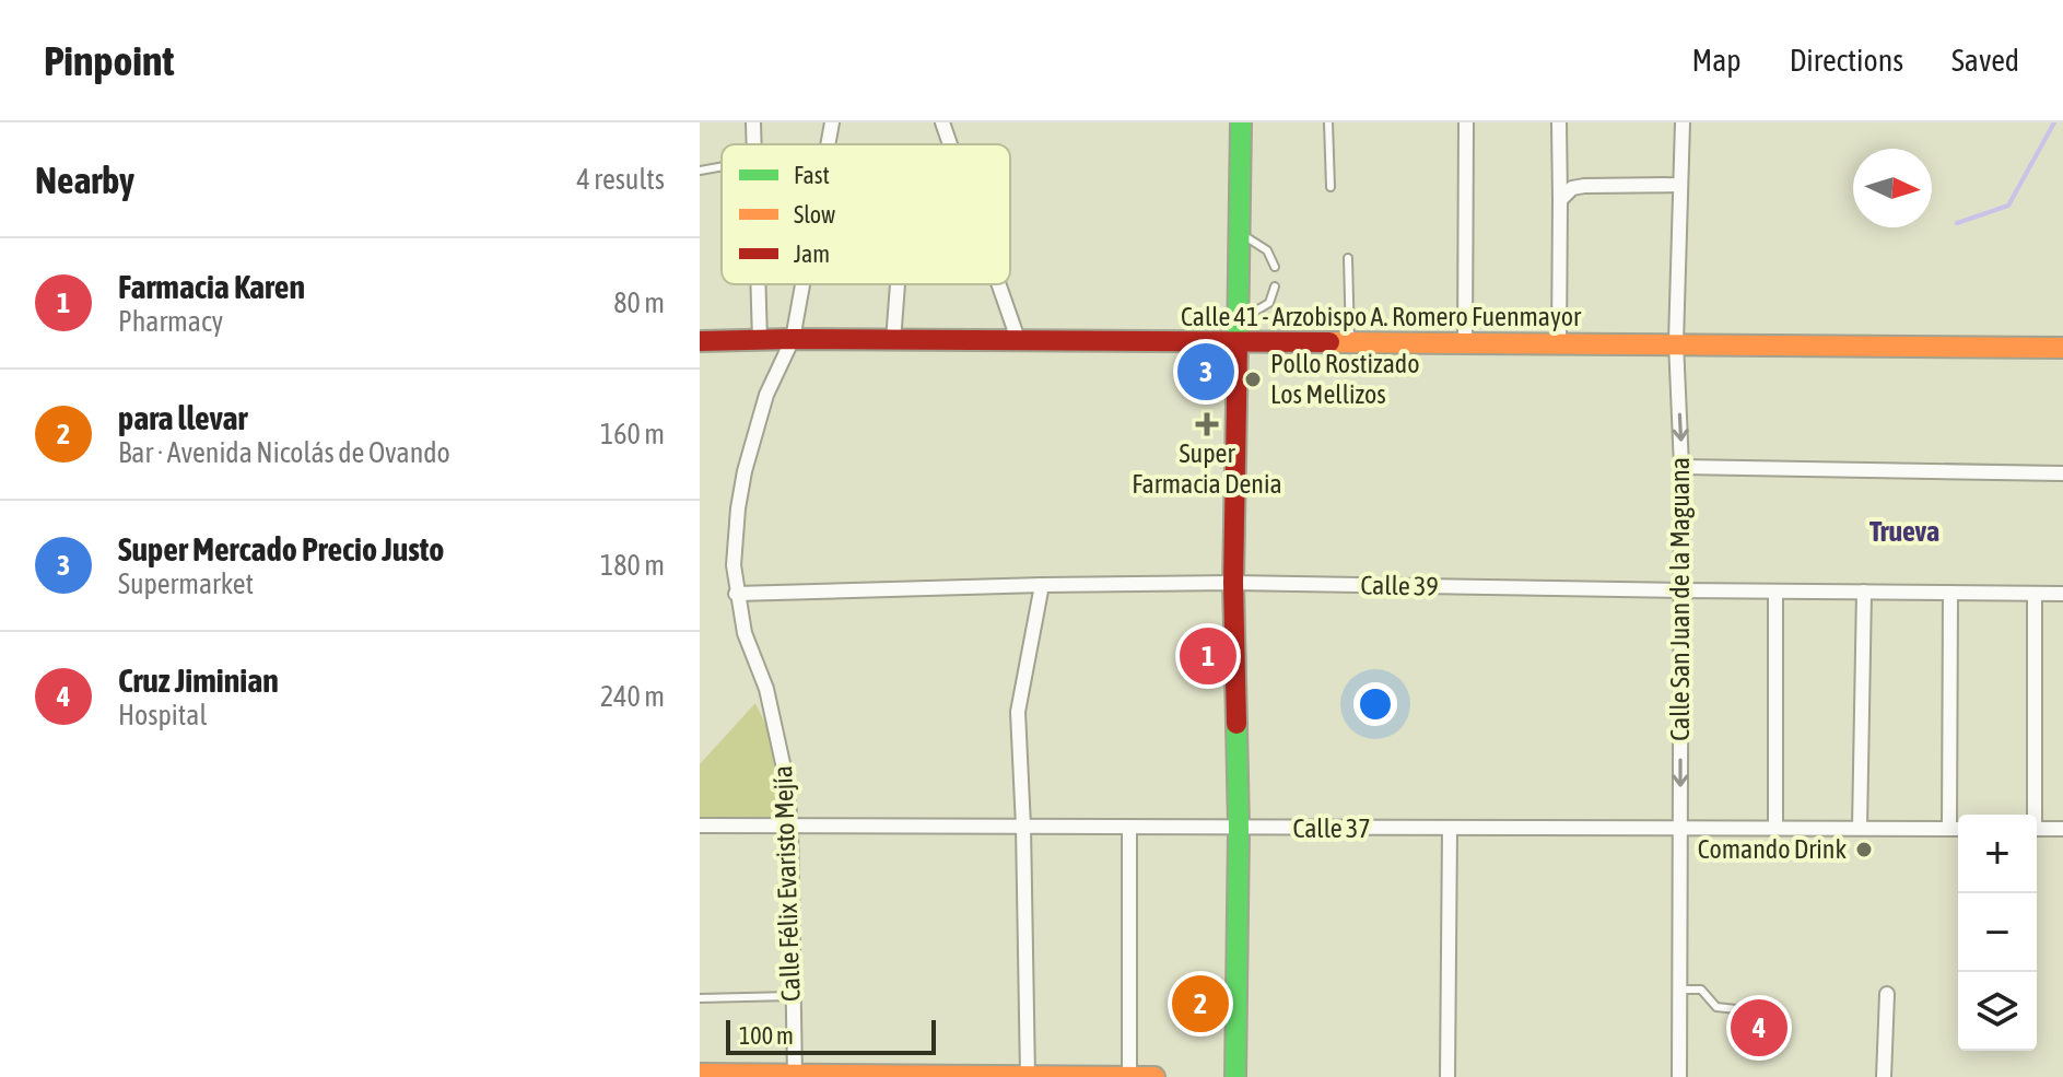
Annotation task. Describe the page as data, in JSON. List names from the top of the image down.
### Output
{
  "streets": {
    "street": [
      "Calle 41 - Arzobispo A. Romero Fuenmayor",
      "Calle 39",
      "Calle San Juan de la Maguana",
      "Calle 37",
      "Calle Félix Evaristo Mejía"
    ]
  },
  "crossings": [
    ["Calle 41 - Arzobispo A. Romero Fuenmayor", "Calle San Juan de la Maguana"],
    ["Calle 41 - Arzobispo A. Romero Fuenmayor", "Calle Félix Evaristo Mejía"],
    ["Calle 39", "Calle San Juan de la Maguana"],
    ["Calle 39", "Calle Félix Evaristo Mejía"],
    ["Calle San Juan de la Maguana", "Calle 37"],
    ["Calle 37", "Calle Félix Evaristo Mejía"]
  ],
  "districts": ["Trueva"],
  "places": {
    "other": ["Pollo Rostizado Los Mellizos", "Comando Drink"],
    "health": ["Super Farmacia Denia"]
  },
  "legend": ["Fast", "Slow", "Jam"],
  "scale_bar": "100 m",
  "north": "right",
  "page": {
    "header": "Pinpoint",
    "nav": ["Map", "Directions", "Saved"],
    "heading": ["Nearby", "4 results"],
    "list": [
      {
        "mark": "1",
        "name": "Farmacia Karen",
        "note": "Pharmacy",
        "value": "80 m"
      },
      {
        "mark": "2",
        "name": "para llevar",
        "note": "Bar · Avenida Nicolás de Ovando",
        "value": "160 m"
      },
      {
        "mark": "3",
        "name": "Super Mercado Precio Justo",
        "note": "Supermarket",
        "value": "180 m"
      },
      {
        "mark": "4",
        "name": "Cruz Jiminian",
        "note": "Hospital",
        "value": "240 m"
      }
    ],
    "pins": [
      "3",
      "1",
      "2",
      "4"
    ],
    "map_buttons": ["+", "−"],
    "scale": "100 m"
  }
}
